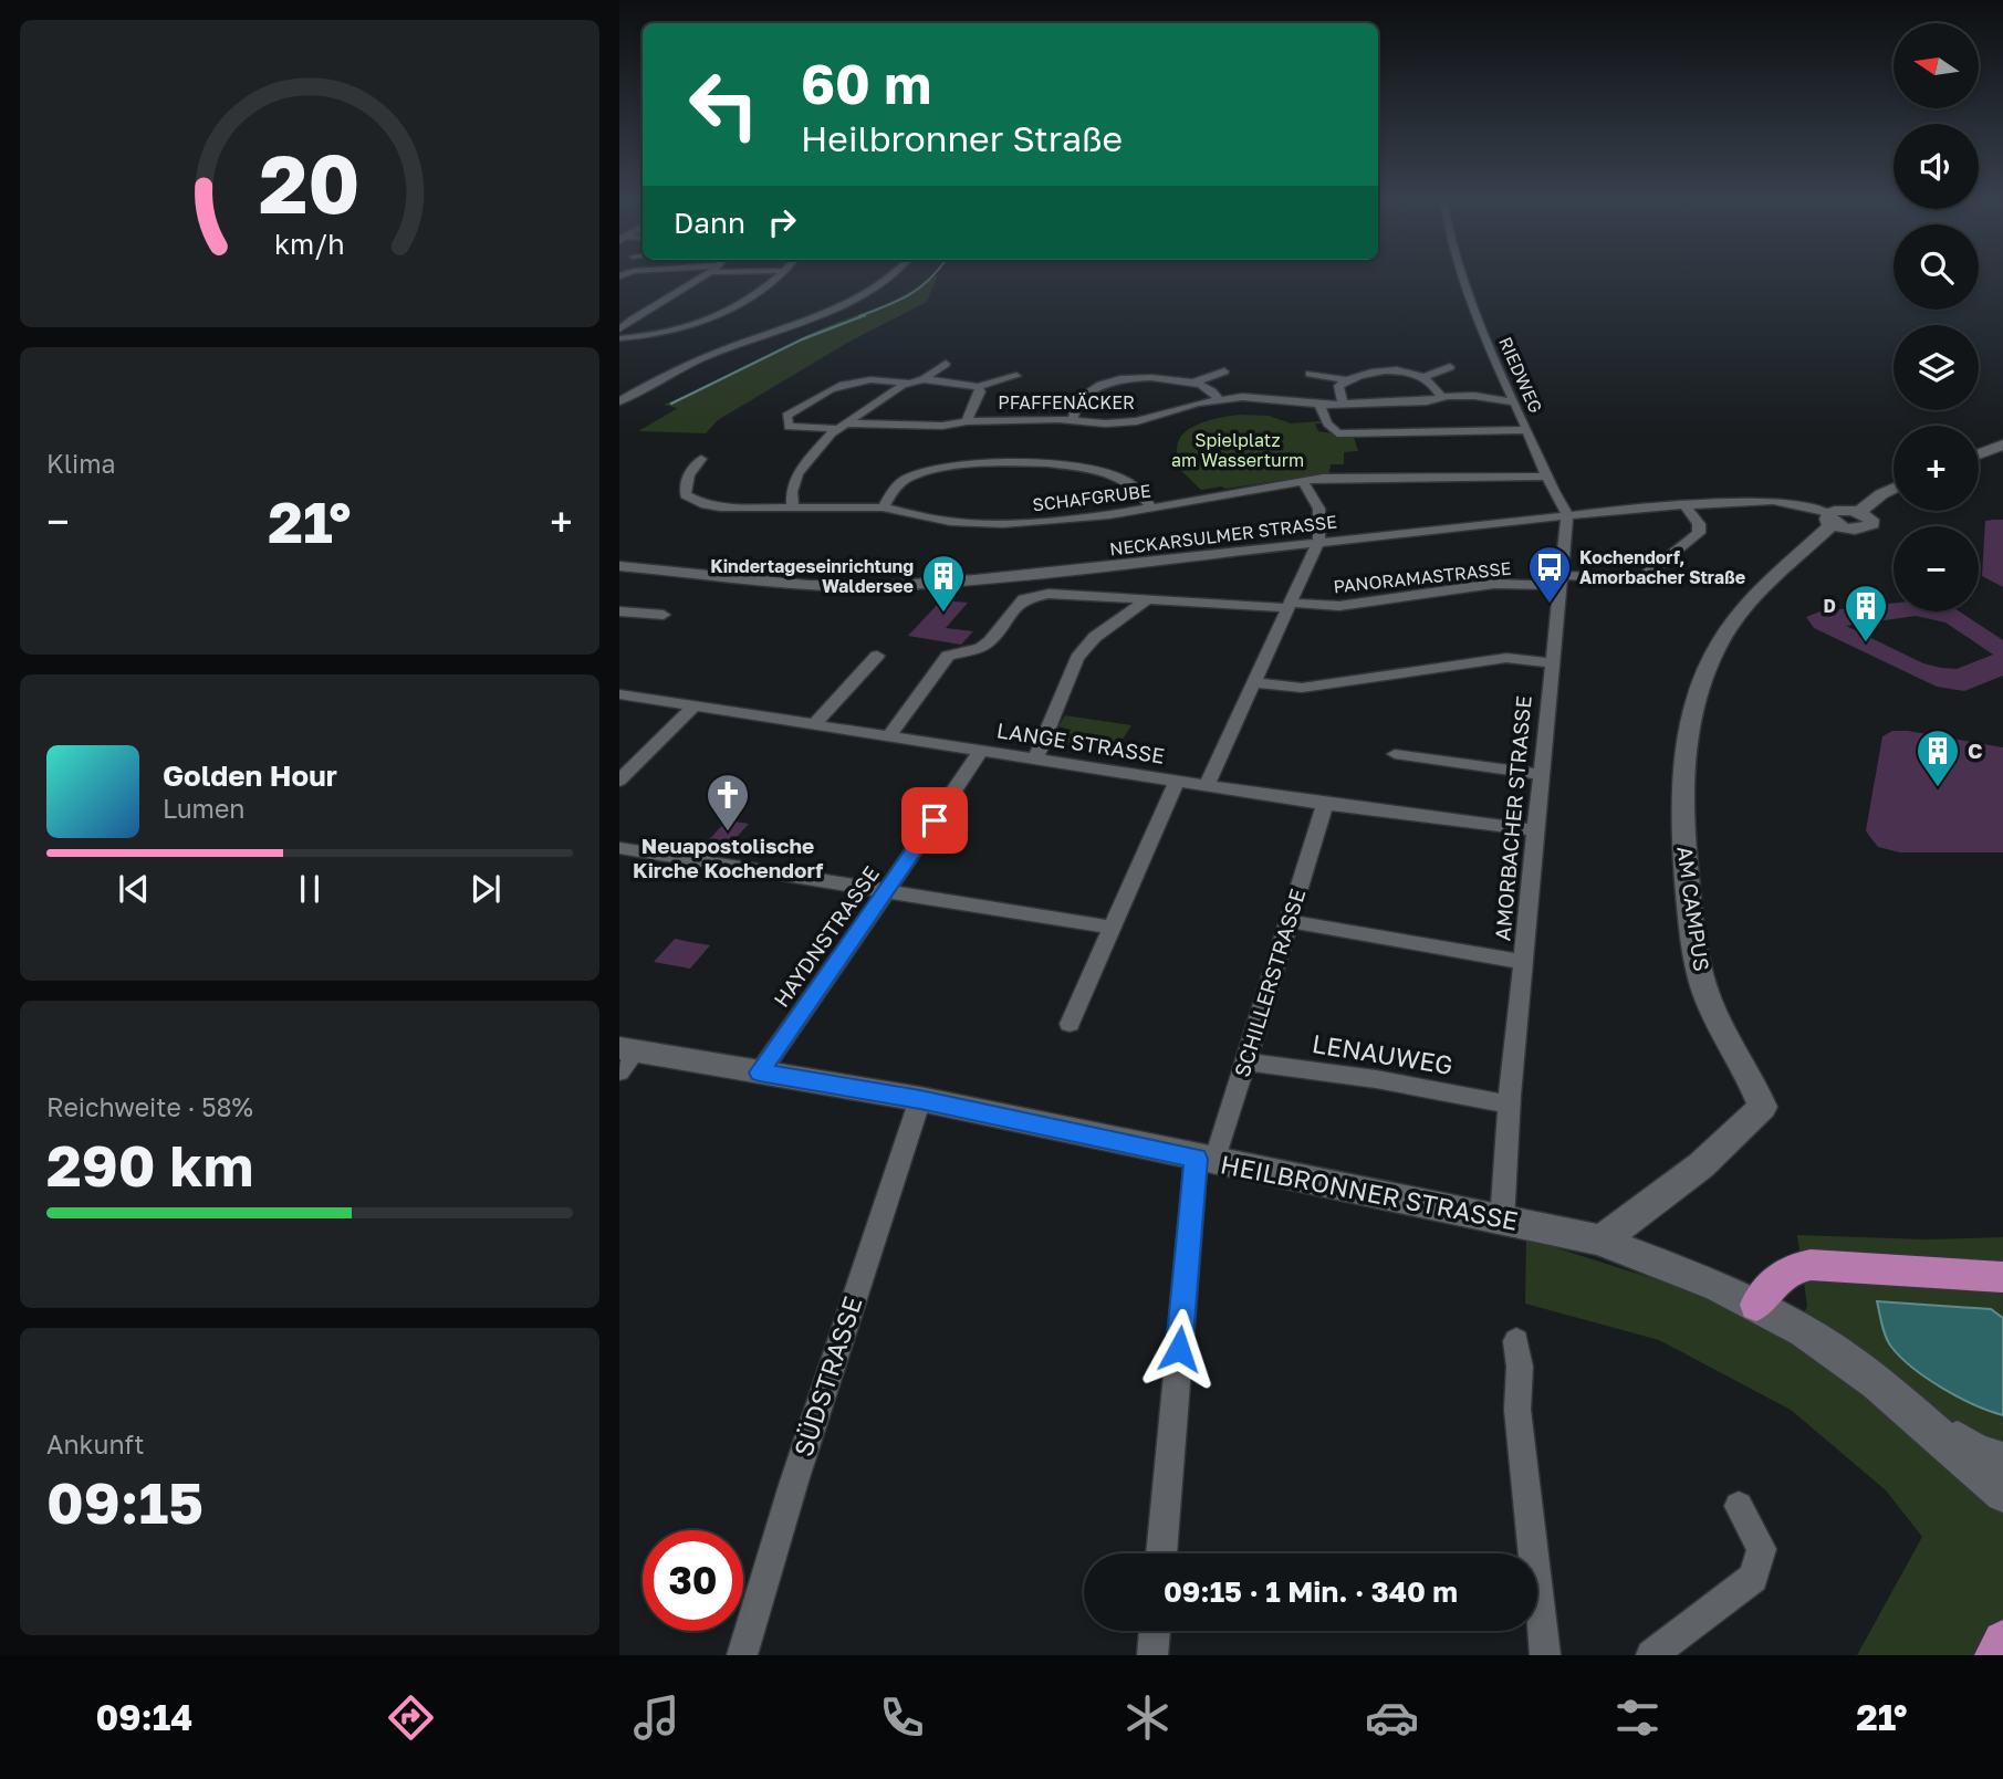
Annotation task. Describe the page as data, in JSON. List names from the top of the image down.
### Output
{
  "streets": {
    "street": [
      "RIEDWEG",
      "PFAFFENÄCKER",
      "SCHAFGRUBE",
      "NECKARSULMER STRASSE",
      "PANORAMASTRASSE",
      "LANGE STRASSE",
      "AMORBACHER STRASSE",
      "AM CAMPUS",
      "HAYDNSTRASSE",
      "SCHILLERSTRASSE",
      "LENAUWEG",
      "HEILBRONNER STRASSE",
      "SÜDSTRASSE"
    ]
  },
  "crossings": [
    ["RIEDWEG", "PFAFFENÄCKER"],
    ["NECKARSULMER STRASSE", "PANORAMASTRASSE"],
    ["NECKARSULMER STRASSE", "AMORBACHER STRASSE"],
    ["NECKARSULMER STRASSE", "AM CAMPUS"],
    ["PANORAMASTRASSE", "LANGE STRASSE"],
    ["PANORAMASTRASSE", "AMORBACHER STRASSE"],
    ["LANGE STRASSE", "AMORBACHER STRASSE"],
    ["LANGE STRASSE", "HAYDNSTRASSE"],
    ["LANGE STRASSE", "SCHILLERSTRASSE"],
    ["AMORBACHER STRASSE", "LENAUWEG"],
    ["AMORBACHER STRASSE", "HEILBRONNER STRASSE"],
    ["AM CAMPUS", "HEILBRONNER STRASSE"],
    ["HAYDNSTRASSE", "HEILBRONNER STRASSE"],
    ["SCHILLERSTRASSE", "LENAUWEG"],
    ["SCHILLERSTRASSE", "HEILBRONNER STRASSE"],
    ["HEILBRONNER STRASSE", "SÜDSTRASSE"]
  ],
  "parks": ["Spielplatz am Wasserturm"],
  "places": {
    "bus stop": ["Kochendorf, Amorbacher Straße"],
    "building": ["Kindertageseinrichtung Waldersee", "D", "C"],
    "church": ["Neuapostolische Kirche Kochendorf"]
  },
  "north": "left",
  "page": {
    "map_buttons": ["+", "−"],
    "turn": ["60 m", "Heilbronner Straße"],
    "then": "Dann",
    "tile": [
      "Klima",
      ["Reichweite · 58%", "290 km"],
      ["Ankunft", "09:15"]
    ],
    "heat": ["−", "21°", "+"],
    "song": ["Golden Hour", "Lumen"],
    "limit": "30",
    "trip": "09:15 · 1 Min. · 340 m",
    "tabs": ["09:14", "21°"],
    "gauge": ["20", "km/h"]
  }
}
